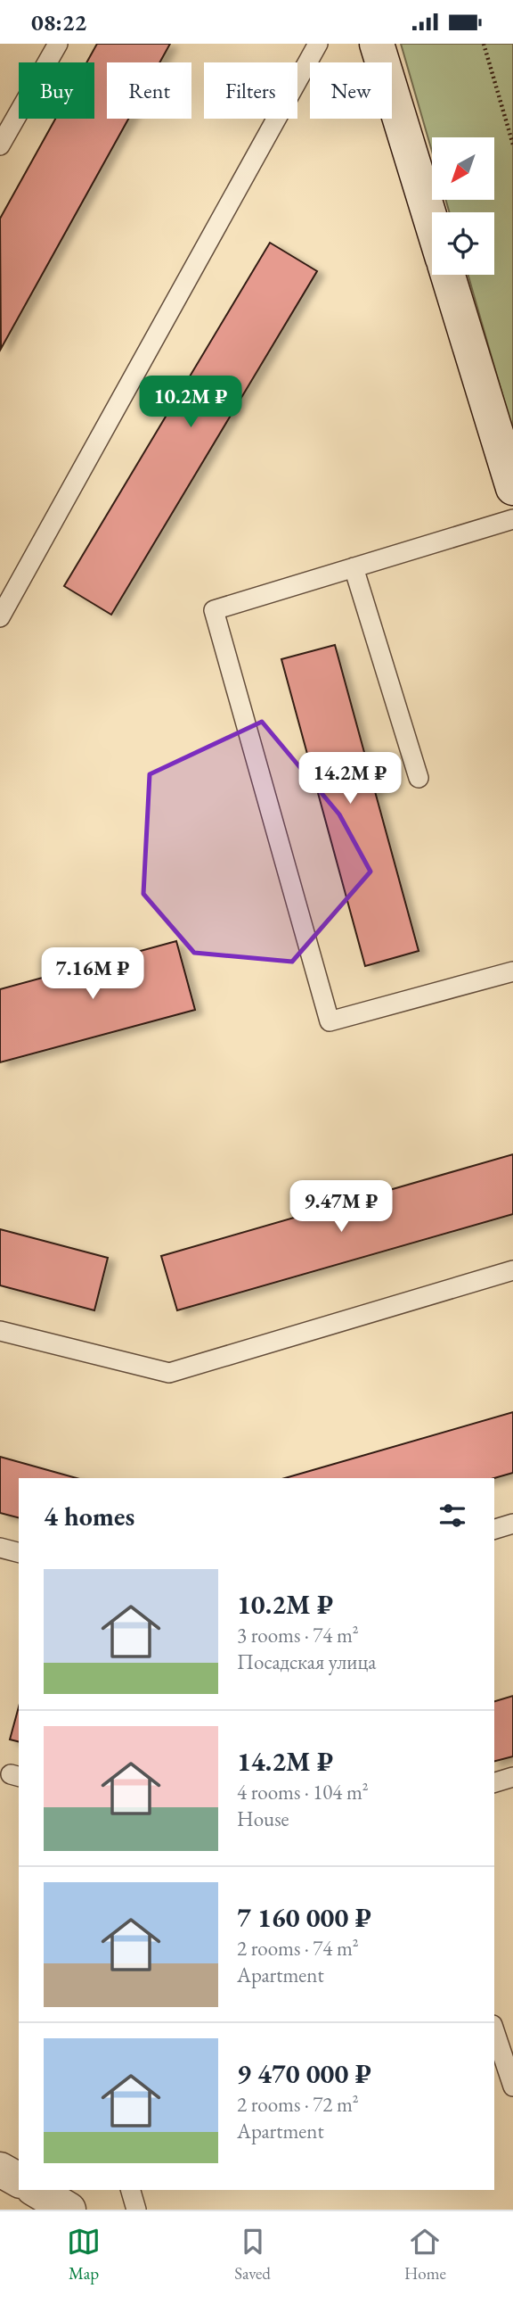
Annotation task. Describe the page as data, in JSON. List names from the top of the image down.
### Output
{
  "north": "bottom left",
  "page": {
    "status": "08:22",
    "chip": [
      "Buy",
      "Rent",
      "Filters",
      "New"
    ],
    "price": [
      "10.2M ₽",
      "14.2M ₽",
      "7.16M ₽",
      "9.47M ₽"
    ],
    "heading": "4 homes",
    "list": [
      {
        "name": "10.2M ₽",
        "note": "3 rooms · 74 m² · Посадская улица"
      },
      {
        "name": "14.2M ₽",
        "note": "4 rooms · 104 m² · House"
      },
      {
        "name": "7 160 000 ₽",
        "note": "2 rooms · 74 m² · Apartment"
      },
      {
        "name": "9 470 000 ₽",
        "note": "2 rooms · 72 m² · Apartment"
      }
    ],
    "tabs": ["Map", "Saved", "Home"]
  }
}
